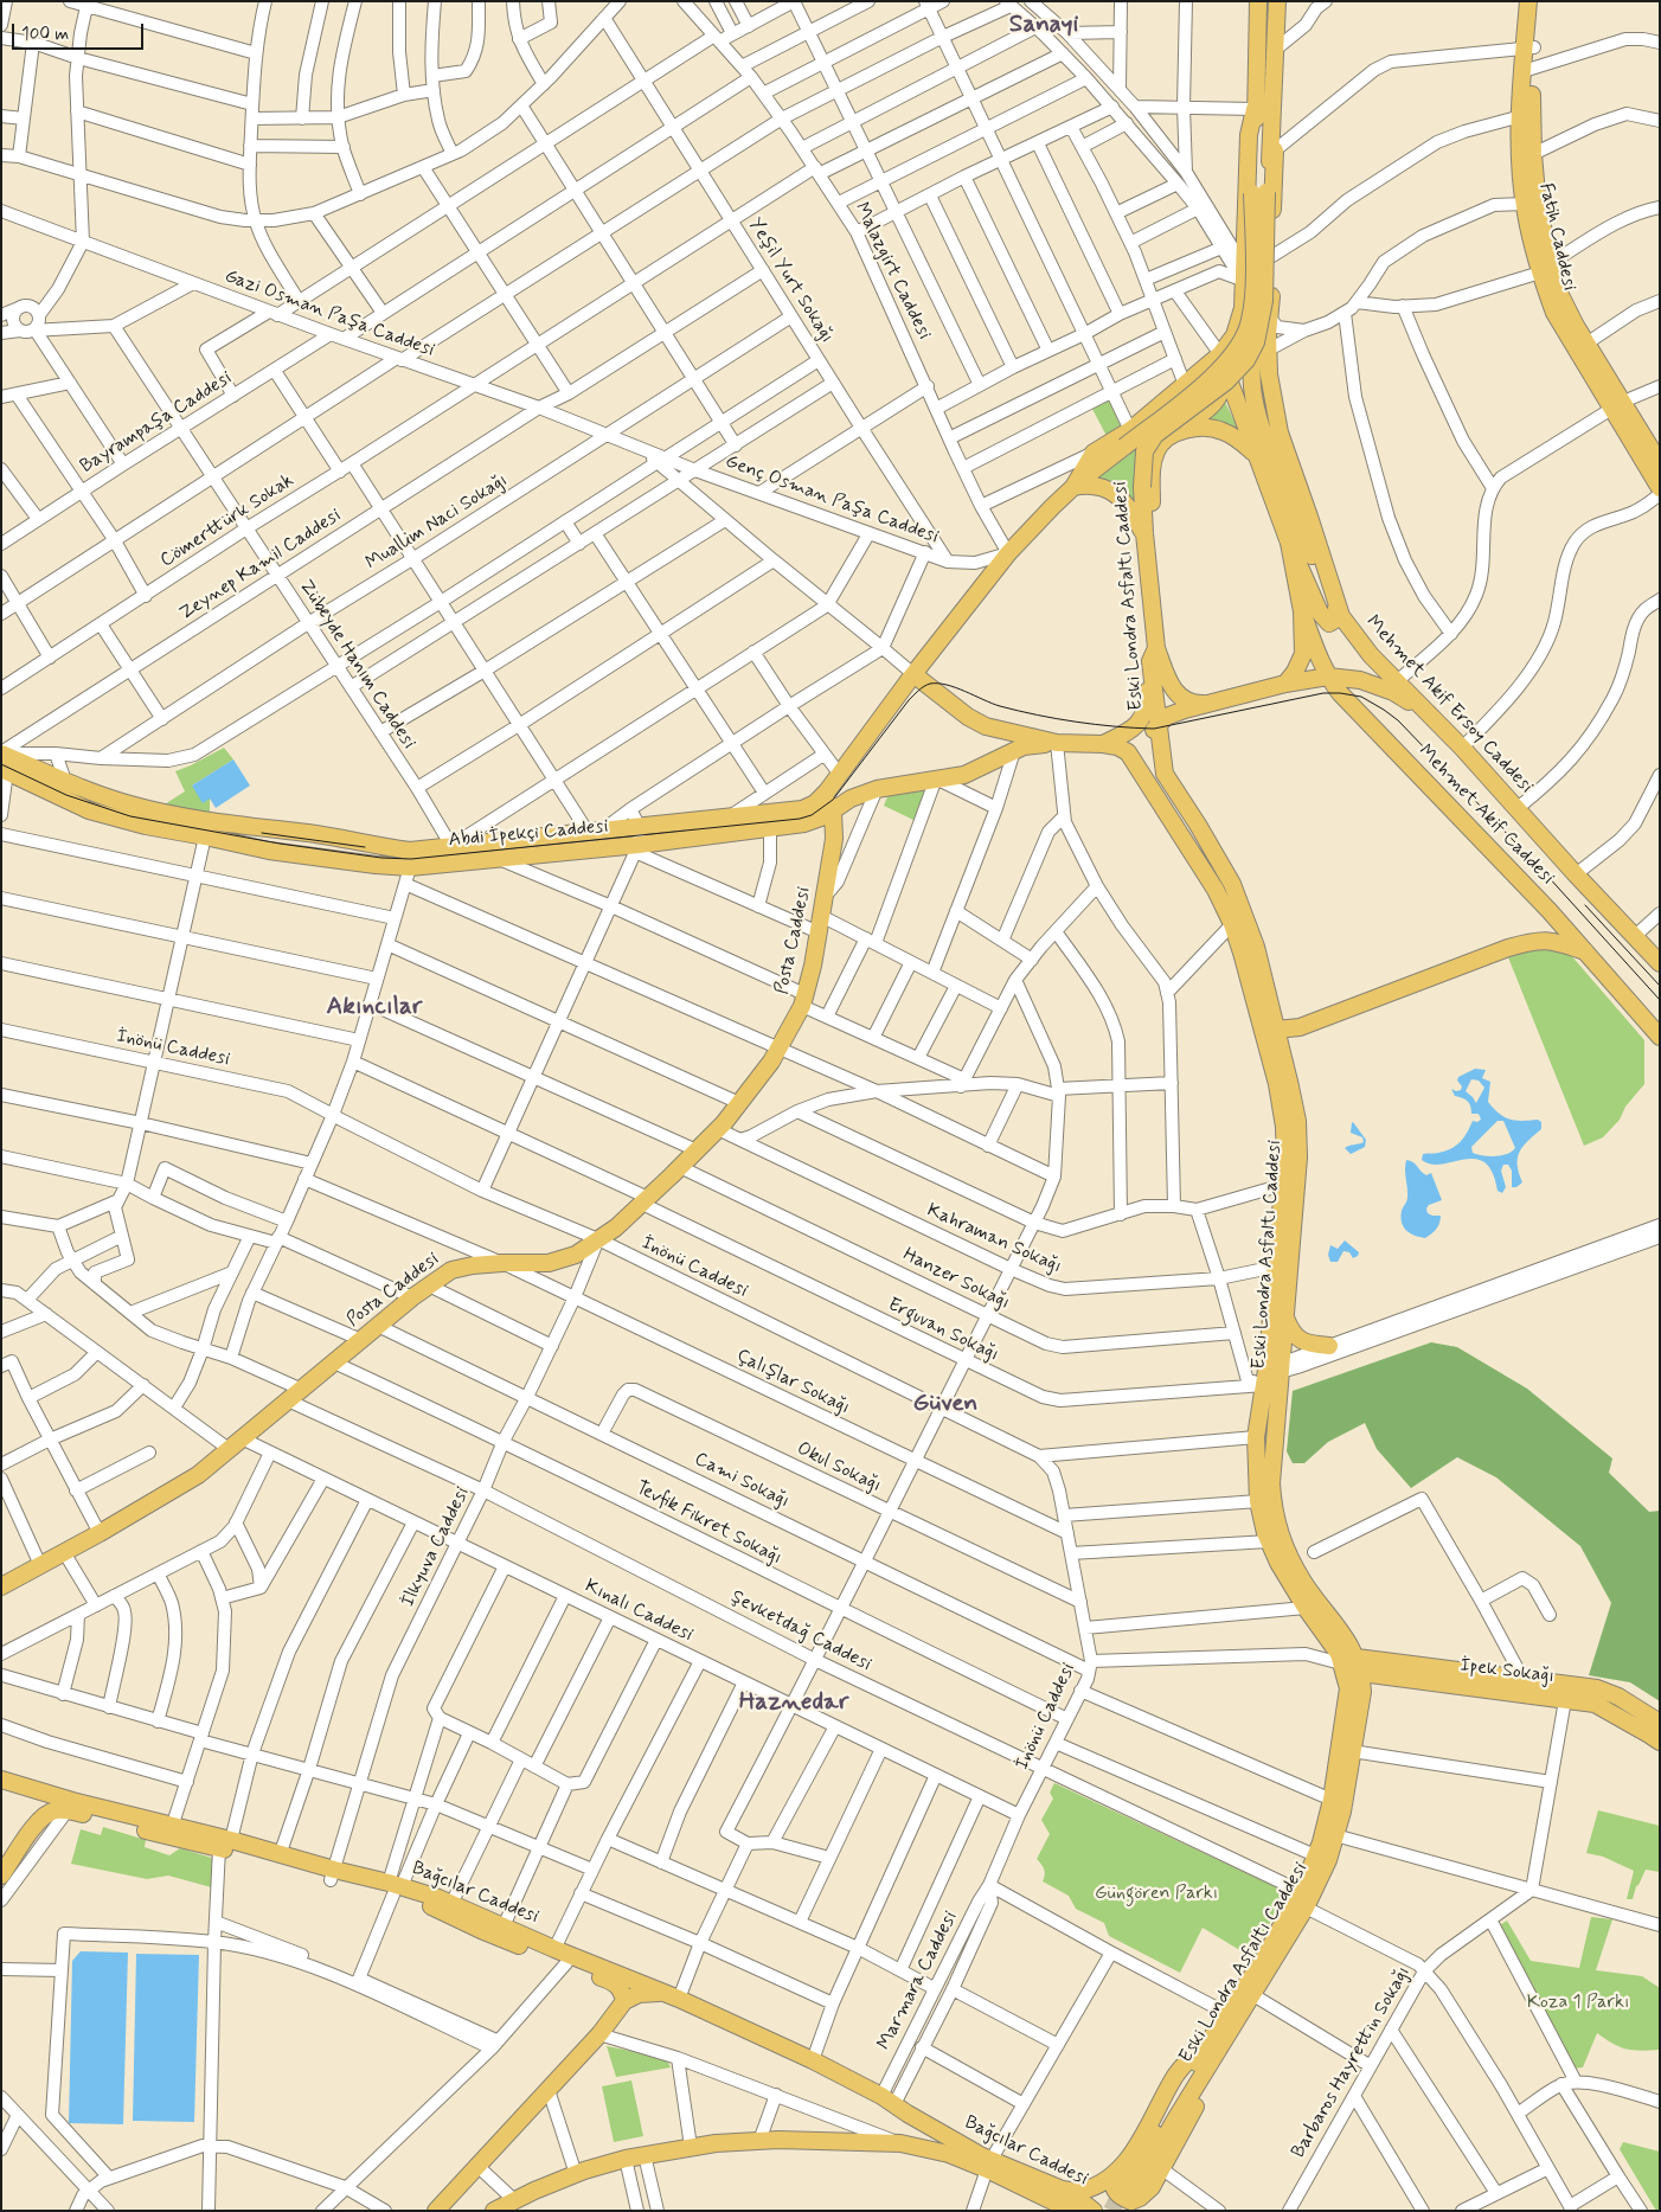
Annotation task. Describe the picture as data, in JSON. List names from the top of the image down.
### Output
{
  "streets": {
    "main road": [
      "Fatih Caddesi",
      "Eski Londra Asfaltı Caddesi",
      "Mehmet Akif Ersoy Caddesi",
      "Mehmet Akif Caddesi",
      "Abdi İpekçi Caddesi",
      "Posta Caddesi",
      "İpek Sokağı",
      "Bağcılar Caddesi"
    ],
    "street": [
      "Malazgirt Caddesi",
      "Yeşil Yurt Sokağı",
      "Gazi Osman Paşa Caddesi",
      "Bayrampaşa Caddesi",
      "Genç Osman Paşa Caddesi",
      "Cömerttürk Sokak",
      "Muallim Naci Sokağı",
      "Zeynep Kamil Caddesi",
      "Zübeyde Hanım Caddesi",
      "İnönü Caddesi",
      "Kahraman Sokağı",
      "Hanzer Sokağı",
      "Erguvan Sokağı",
      "Çalışlar Sokağı",
      "Okul Sokağı",
      "Cami Sokağı",
      "Tevfik Fikret Sokağı",
      "İlkyuva Caddesi",
      "Kınalı Caddesi",
      "Şevketdağ Caddesi",
      "Marmara Caddesi",
      "Barbaros Hayrettin Sokağı"
    ]
  },
  "crossings": [
    ["Malazgirt Caddesi", "Genç Osman Paşa Caddesi"],
    ["Malazgirt Caddesi", "Cömerttürk Sokak"],
    ["Yeşil Yurt Sokağı", "Genç Osman Paşa Caddesi"],
    ["Yeşil Yurt Sokağı", "Cömerttürk Sokak"],
    ["Yeşil Yurt Sokağı", "Muallim Naci Sokağı"],
    ["Yeşil Yurt Sokağı", "Zeynep Kamil Caddesi"],
    ["Gazi Osman Paşa Caddesi", "Bayrampaşa Caddesi"],
    ["Gazi Osman Paşa Caddesi", "Genç Osman Paşa Caddesi"],
    ["Gazi Osman Paşa Caddesi", "Cömerttürk Sokak"],
    ["Gazi Osman Paşa Caddesi", "Muallim Naci Sokağı"],
    ["Gazi Osman Paşa Caddesi", "Zeynep Kamil Caddesi"],
    ["Bayrampaşa Caddesi", "Zübeyde Hanım Caddesi"],
    ["Cömerttürk Sokak", "Zübeyde Hanım Caddesi"],
    ["Muallim Naci Sokağı", "Zübeyde Hanım Caddesi"],
    ["Zeynep Kamil Caddesi", "Zübeyde Hanım Caddesi"],
    ["Zeynep Kamil Caddesi", "Abdi İpekçi Caddesi"],
    ["Eski Londra Asfaltı Caddesi", "Mehmet Akif Ersoy Caddesi"],
    ["Eski Londra Asfaltı Caddesi", "Kahraman Sokağı"],
    ["Eski Londra Asfaltı Caddesi", "Erguvan Sokağı"],
    ["Eski Londra Asfaltı Caddesi", "Şevketdağ Caddesi"],
    ["Eski Londra Asfaltı Caddesi", "İpek Sokağı"],
    ["Zübeyde Hanım Caddesi", "Abdi İpekçi Caddesi"],
    ["Abdi İpekçi Caddesi", "Posta Caddesi"],
    ["Posta Caddesi", "İnönü Caddesi"],
    ["Posta Caddesi", "Kahraman Sokağı"],
    ["Posta Caddesi", "Hanzer Sokağı"],
    ["Posta Caddesi", "Erguvan Sokağı"],
    ["Posta Caddesi", "Çalışlar Sokağı"],
    ["Posta Caddesi", "Cami Sokağı"],
    ["Posta Caddesi", "Tevfik Fikret Sokağı"],
    ["Posta Caddesi", "İlkyuva Caddesi"],
    ["Posta Caddesi", "Kınalı Caddesi"],
    ["Posta Caddesi", "Şevketdağ Caddesi"],
    ["İnönü Caddesi", "Çalışlar Sokağı"],
    ["İnönü Caddesi", "Okul Sokağı"],
    ["İnönü Caddesi", "Cami Sokağı"],
    ["İnönü Caddesi", "Tevfik Fikret Sokağı"],
    ["İnönü Caddesi", "İlkyuva Caddesi"],
    ["İnönü Caddesi", "Kınalı Caddesi"],
    ["İnönü Caddesi", "Şevketdağ Caddesi"],
    ["İnönü Caddesi", "Marmara Caddesi"],
    ["Çalışlar Sokağı", "İlkyuva Caddesi"],
    ["Okul Sokağı", "Cami Sokağı"],
    ["Cami Sokağı", "İlkyuva Caddesi"],
    ["Tevfik Fikret Sokağı", "İlkyuva Caddesi"],
    ["İlkyuva Caddesi", "Kınalı Caddesi"],
    ["İlkyuva Caddesi", "Şevketdağ Caddesi"],
    ["Bağcılar Caddesi", "Marmara Caddesi"]
  ],
  "districts": [
    "Sanayi",
    "Akıncılar",
    "Güven",
    "Haznedar"
  ],
  "parks": ["Güngören Parkı", "Koza 1 Parkı"],
  "scale_bar": "100 m"
}
